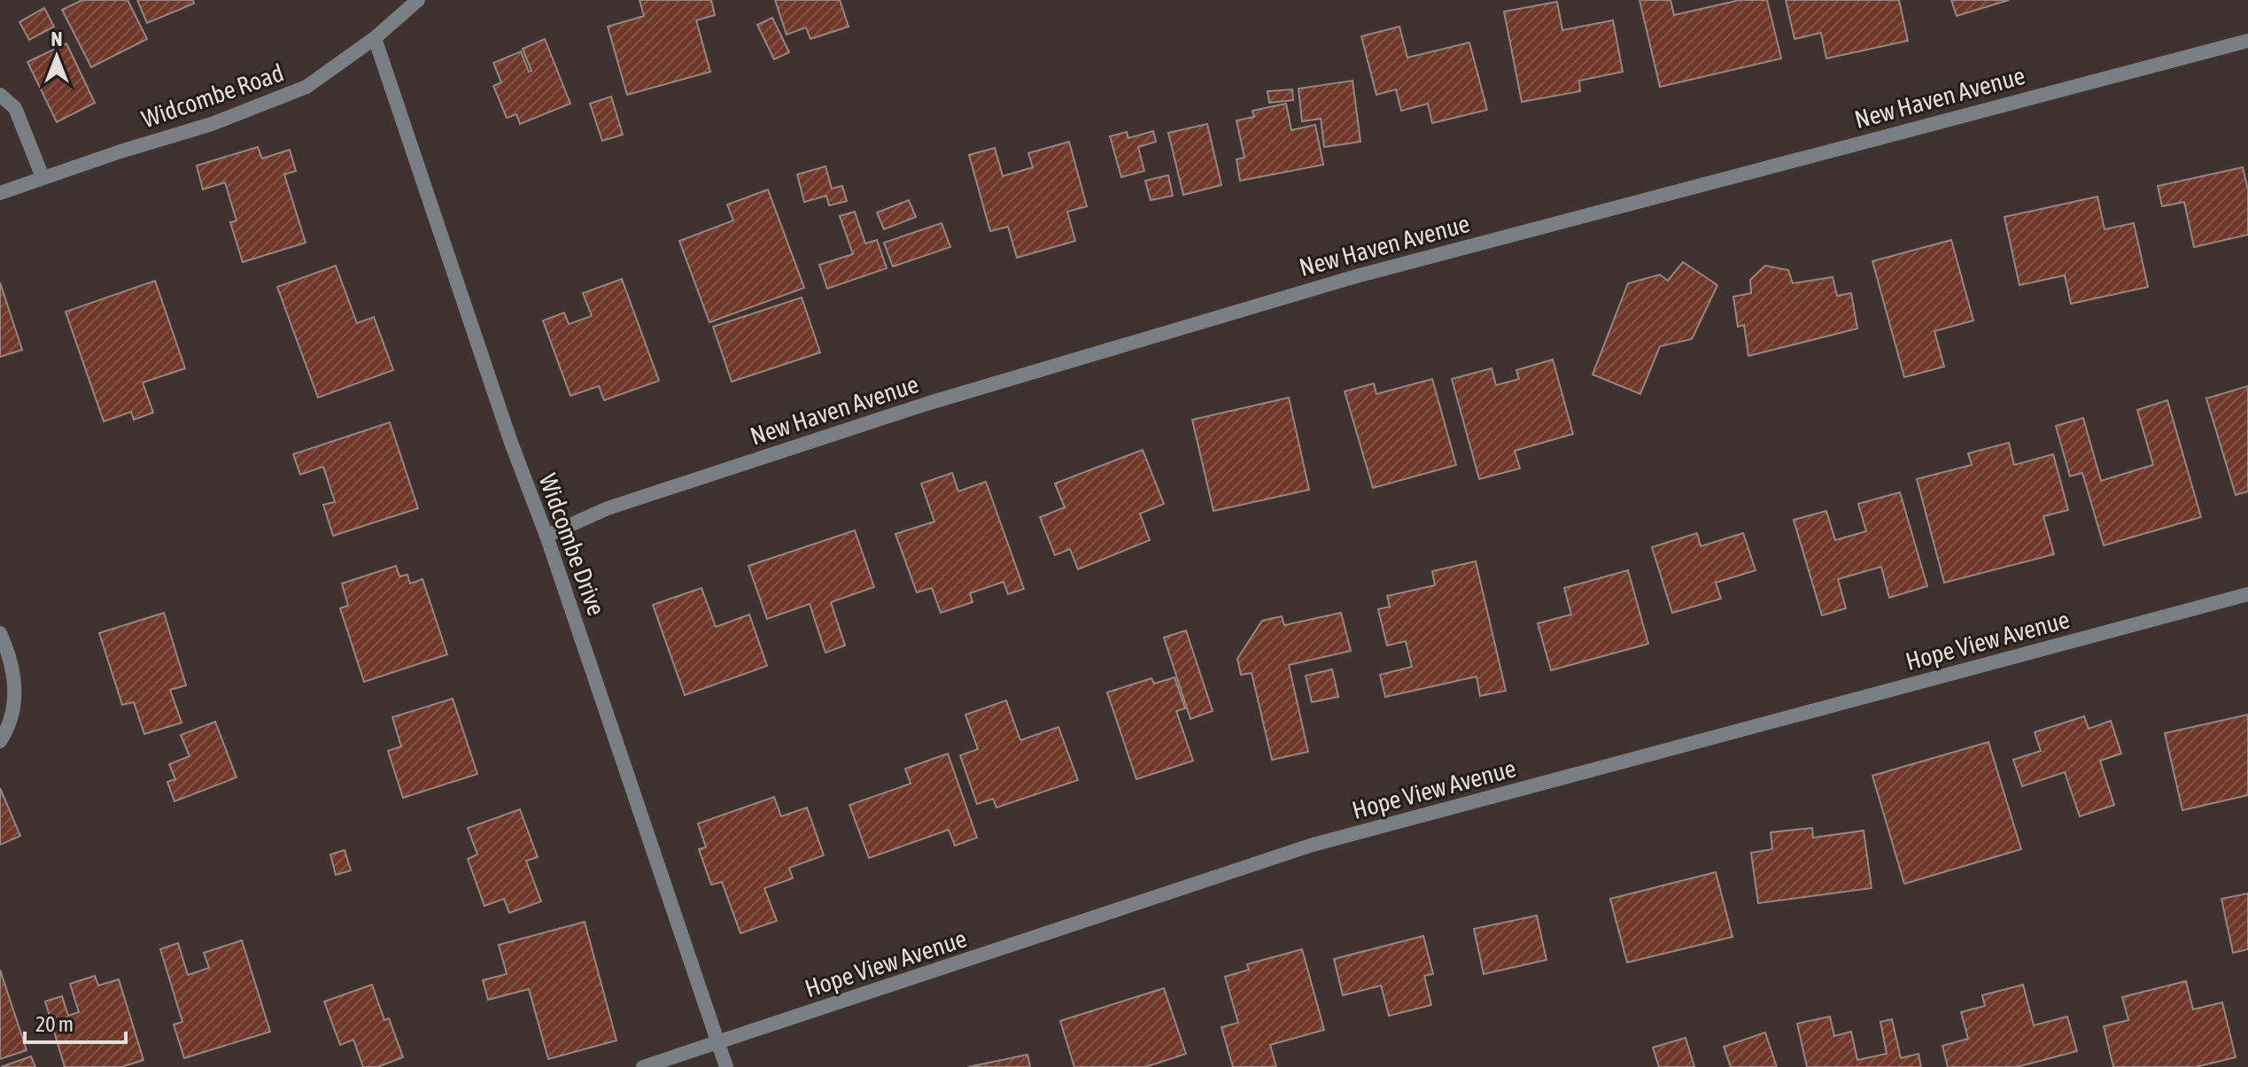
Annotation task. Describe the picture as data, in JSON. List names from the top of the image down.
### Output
{
  "streets": {
    "street": [
      "Widcombe Road",
      "New Haven Avenue",
      "Widcombe Drive",
      "Hope View Avenue"
    ]
  },
  "crossings": [
    ["Widcombe Road", "Widcombe Drive"],
    ["New Haven Avenue", "Widcombe Drive"],
    ["Widcombe Drive", "Hope View Avenue"]
  ],
  "scale_bar": "20 m",
  "north": "top"
}
